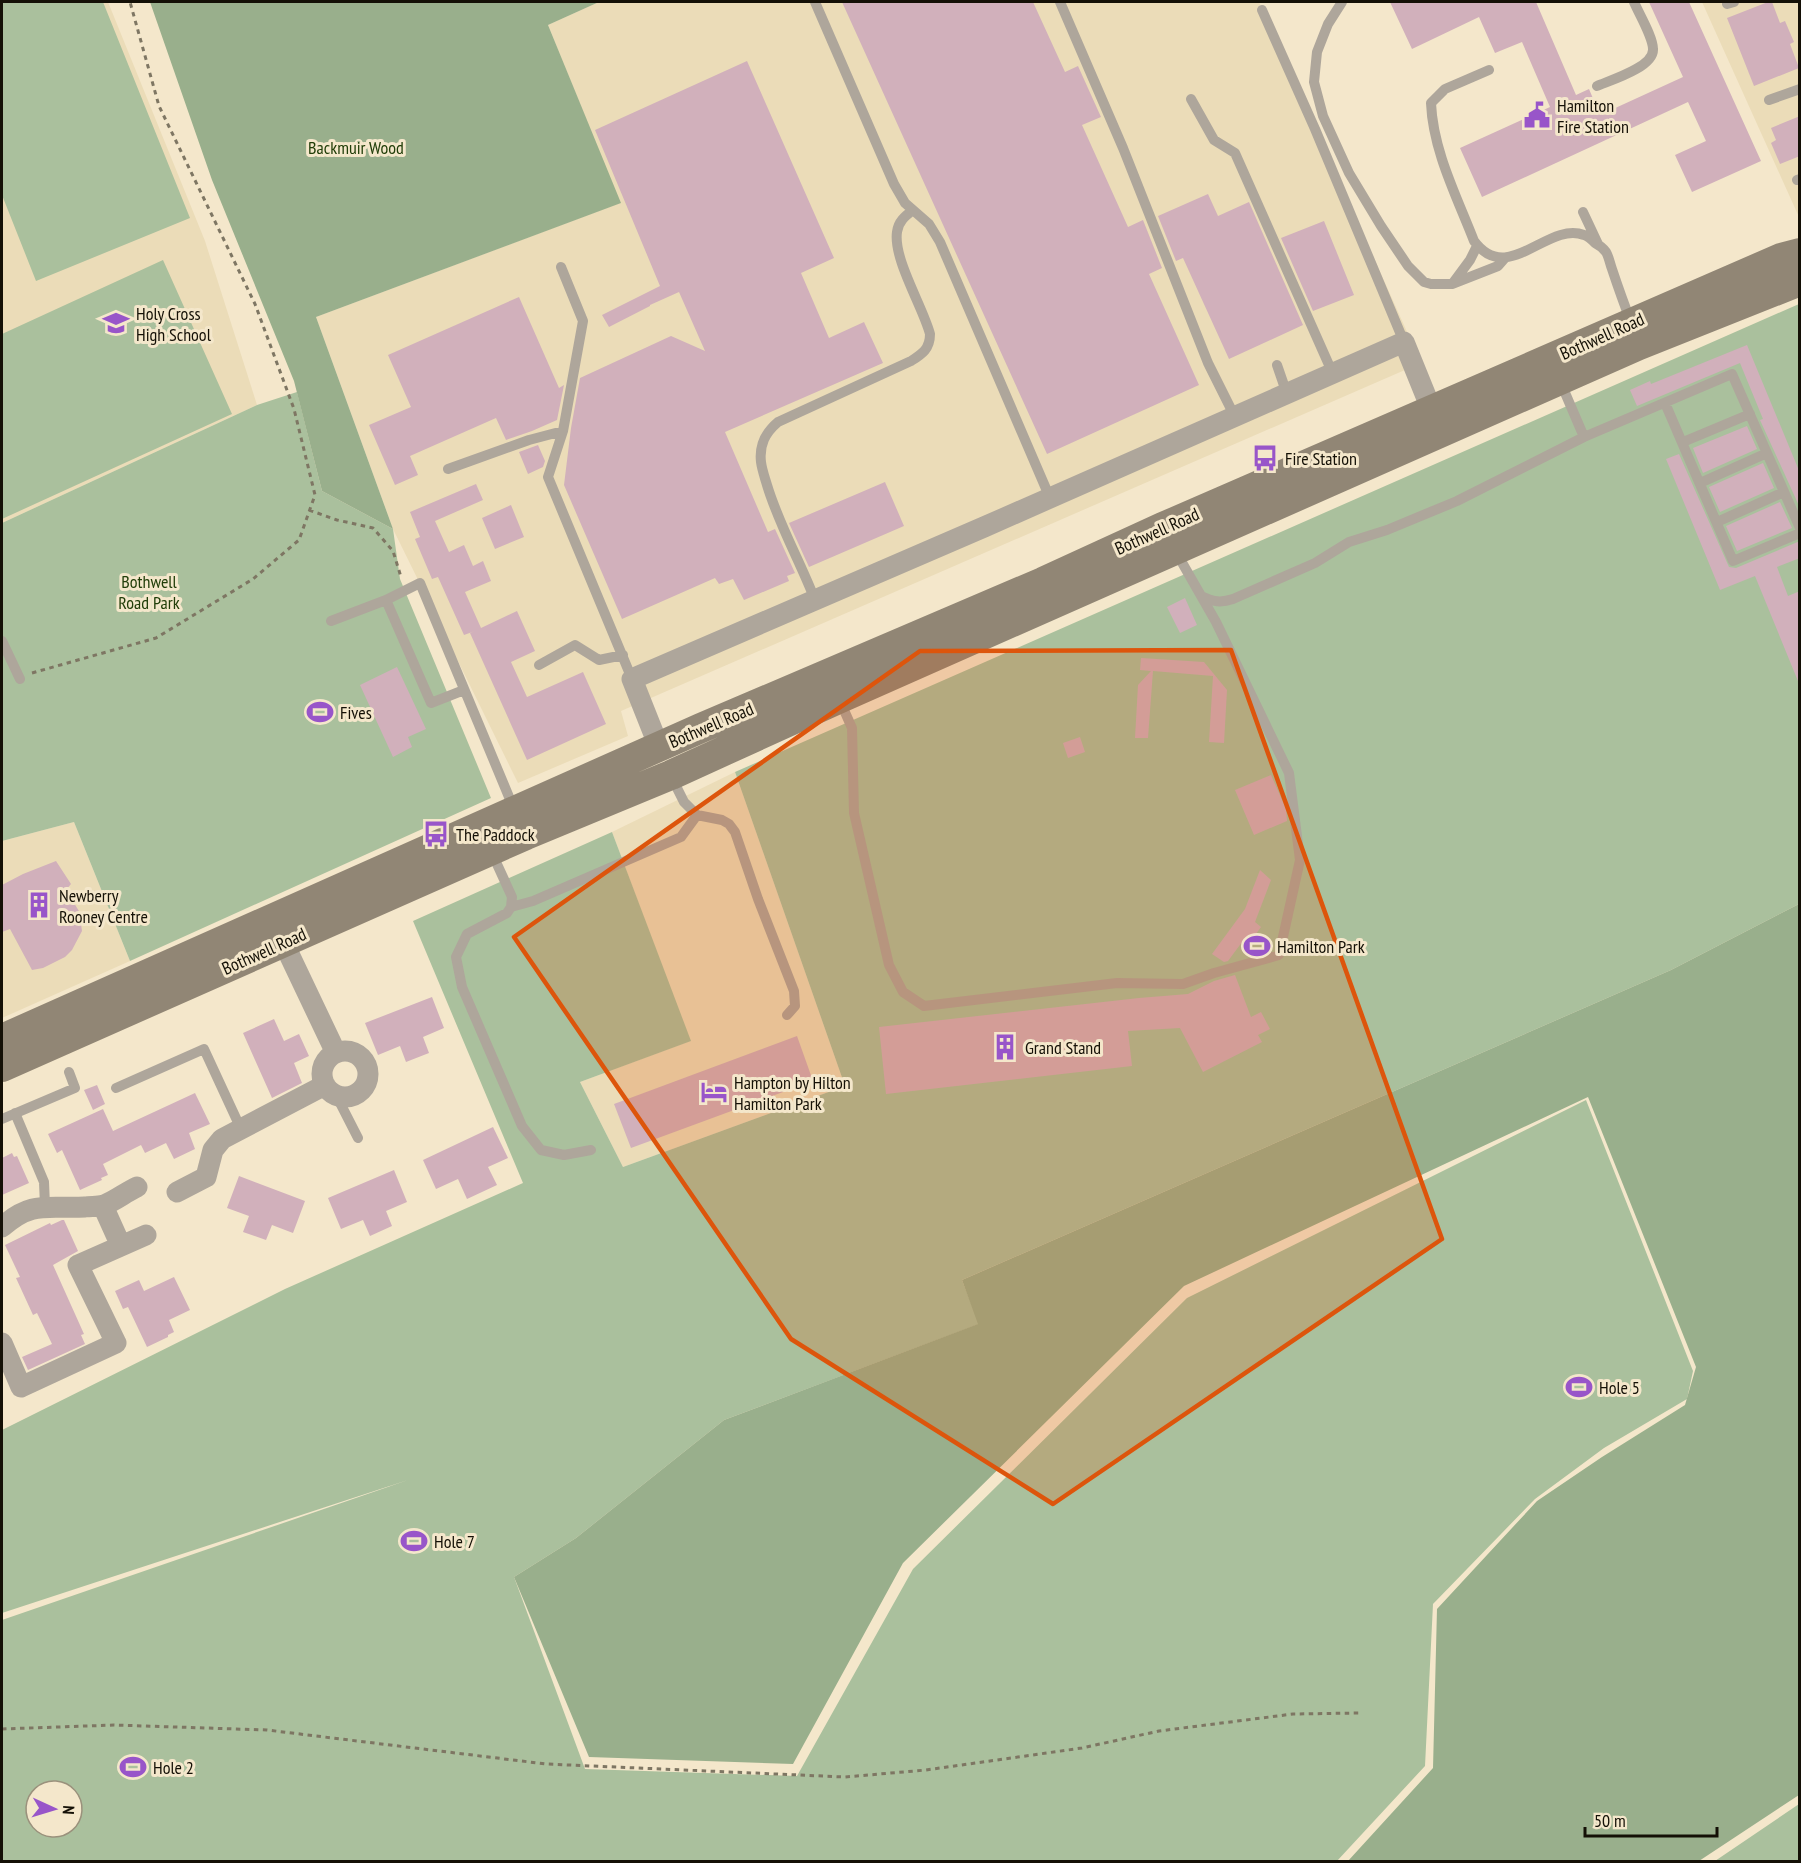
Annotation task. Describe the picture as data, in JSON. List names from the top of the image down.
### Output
{
  "streets": {
    "main road": ["Bothwell Road"]
  },
  "parks": ["Backmuir Wood", "Bothwell Road Park"],
  "places": {
    "public building": ["Hamilton Fire Station"],
    "school or university": ["Holy Cross High School"],
    "bus stop": ["Fire Station", "The Paddock"],
    "sports": [
      "Fives",
      "Hamilton Park",
      "Hole 5",
      "Hole 7",
      "Hole 2"
    ],
    "building": ["Newberry Rooney Centre", "Grand Stand"],
    "hotel": ["Hampton by Hilton Hamilton Park"]
  },
  "scale_bar": "50 m",
  "north": "right"
}
